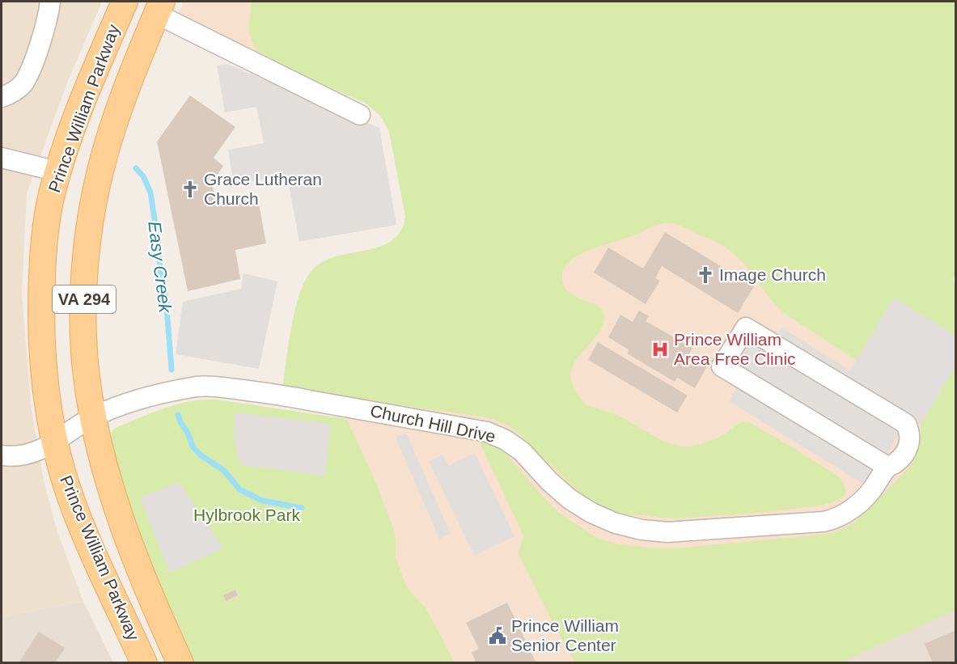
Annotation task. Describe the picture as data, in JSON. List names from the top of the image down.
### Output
{
  "streets": {
    "main road": ["Prince William Parkway", "VA 294"],
    "street": ["Church Hill Drive"]
  },
  "crossings": [
    ["Prince William Parkway", "Church Hill Drive"]
  ],
  "water": ["Easy Creek"],
  "parks": ["Hylbrook Park"],
  "places": {
    "church": ["Grace Lutheran Church", "Image Church"],
    "hospital": ["Prince William Area Free Clinic"],
    "public building": ["Prince William Senior Center"]
  }
}
